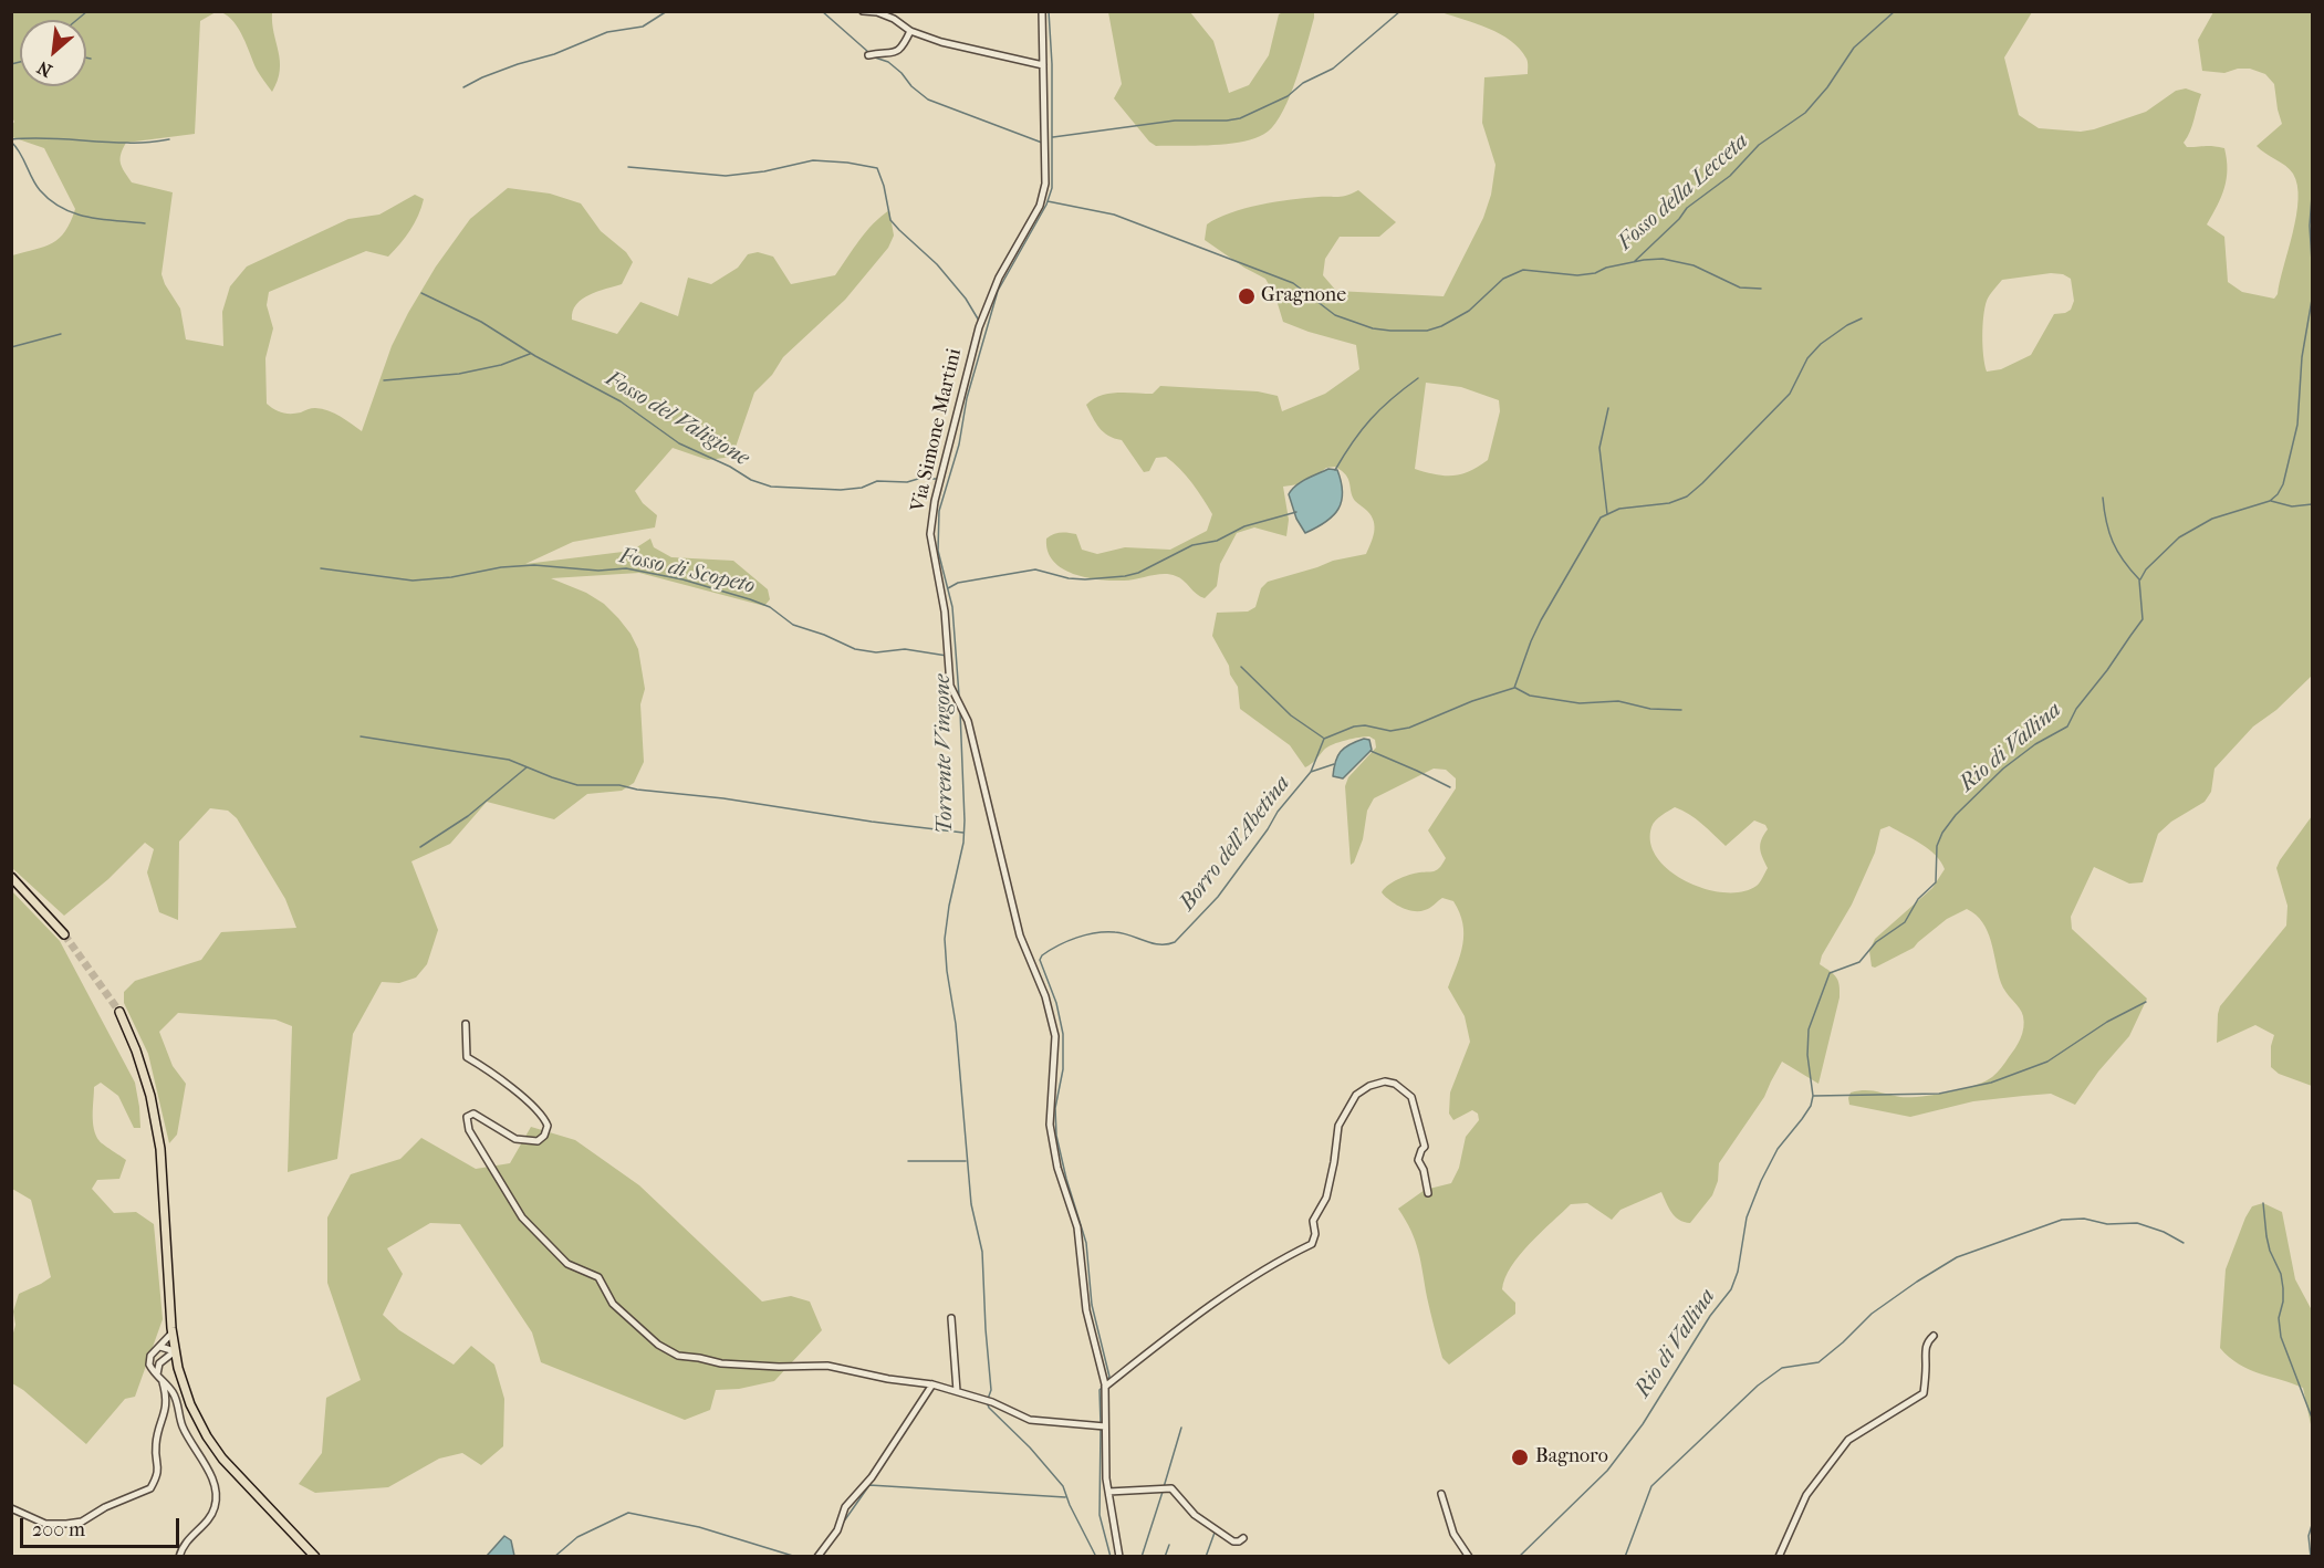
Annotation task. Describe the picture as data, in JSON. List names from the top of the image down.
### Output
{
  "streets": {
    "street": ["Via Simone Martini"]
  },
  "water": [
    "Fosso della Lecceta",
    "Fosso del Valigione",
    "Fosso di Scopeto",
    "Rio di Vallina",
    "Torrente Vingone",
    "Borro dell'Abetina"
  ],
  "places": ["Gragnone", "Bagnoro"],
  "scale_bar": "200 m",
  "north": "bottom left"
}
